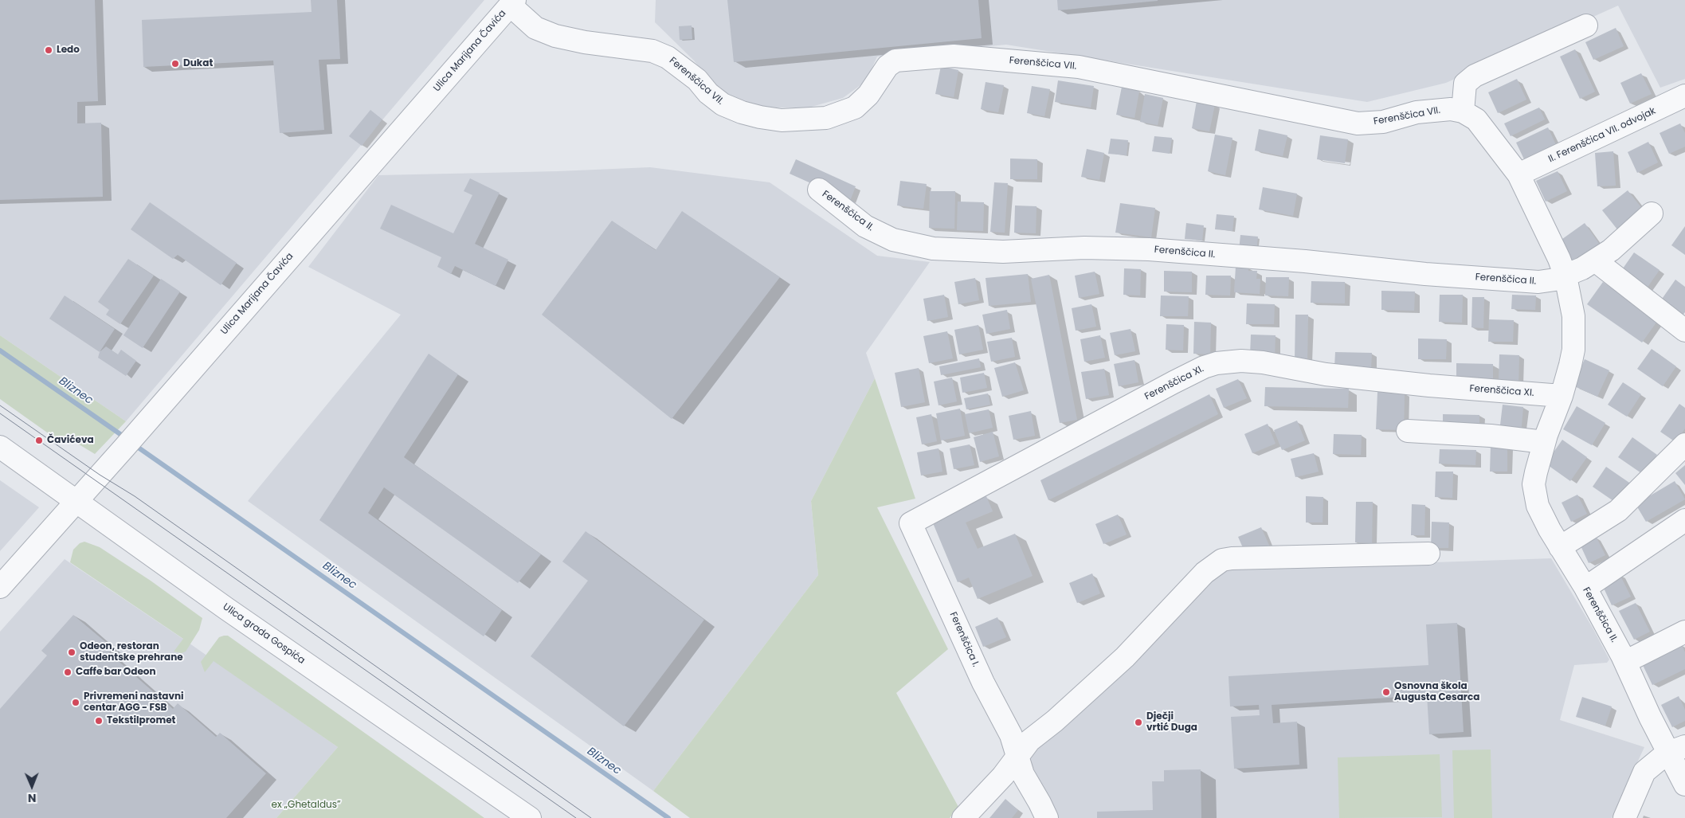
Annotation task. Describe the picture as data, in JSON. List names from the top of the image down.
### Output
{
  "streets": {
    "street": [
      "Ulica Marijana Čavića",
      "Ferenščica VII.",
      "II. Ferenščica VII. odvojak",
      "Ferenščica II.",
      "Ferenščica XI.",
      "Ulica grada Gospića",
      "Ferenščica I."
    ]
  },
  "crossings": [
    ["Ulica Marijana Čavića", "Ferenščica VII."],
    ["Ulica Marijana Čavića", "Ulica grada Gospića"],
    ["Ferenščica VII.", "Ferenščica II."],
    ["II. Ferenščica VII. odvojak", "Ferenščica II."],
    ["Ferenščica II.", "Ferenščica XI."],
    ["Ferenščica XI.", "Ferenščica I."]
  ],
  "water": ["Bliznec"],
  "parks": ["ex „Ghetaldus”"],
  "places": [
    "Ledo",
    "Dukat",
    "Čavićeva",
    "Odeon, restoran studentske prehrane",
    "Caffe bar Odeon",
    "Osnovna škola Augusta Cesarca",
    "Privremeni nastavni centar AGG - FSB",
    "Tekstilpromet",
    "Dječji vrtić Duga"
  ],
  "north": "bottom"
}
